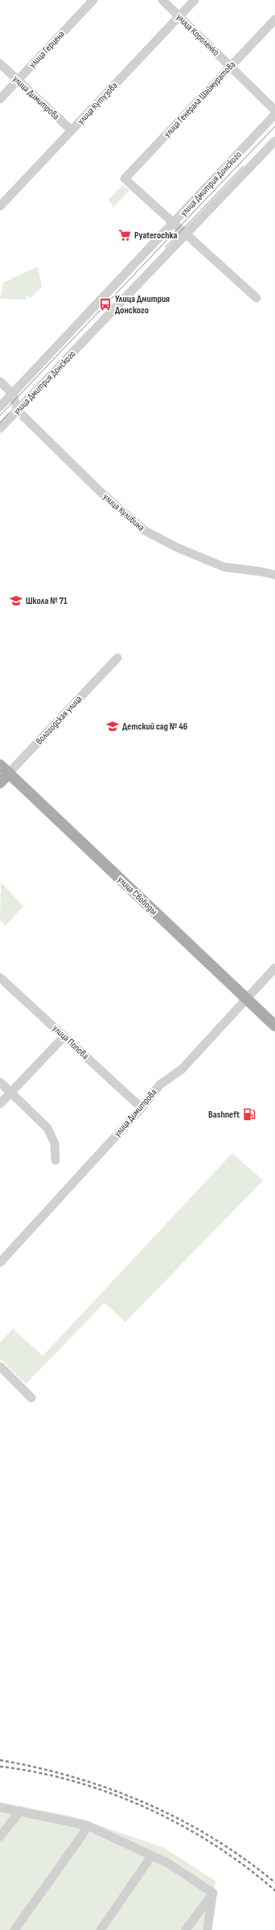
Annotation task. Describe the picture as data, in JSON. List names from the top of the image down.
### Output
{
  "streets": {
    "main road": ["Вологодская улица", "улица Свободы"],
    "street": [
      "улица Короленко",
      "улица Герцена",
      "улица Димитрова",
      "улица Генерала Шаймуратова",
      "улица Кутузова",
      "улица Дмитрия Донского",
      "улица Кулибина",
      "улица Попова"
    ]
  },
  "crossings": [
    ["улица Короленко", "улица Генерала Шаймуратова"],
    ["улица Короленко", "улица Кутузова"],
    ["улица Герцена", "улица Димитрова"],
    ["улица Димитрова", "улица Кутузова"],
    ["улица Димитрова", "улица Свободы"],
    ["улица Димитрова", "улица Попова"],
    ["улица Генерала Шаймуратова", "улица Дмитрия Донского"],
    ["улица Дмитрия Донского", "улица Кулибина"],
    ["Вологодская улица", "улица Свободы"]
  ],
  "places": {
    "supermarket": ["Pyaterochka"],
    "bus stop": ["Улица Дмитрия Донского"],
    "school or university": ["Школа № 71", "Детский сад № 46"],
    "fuel station": ["Bashneft"]
  }
}
